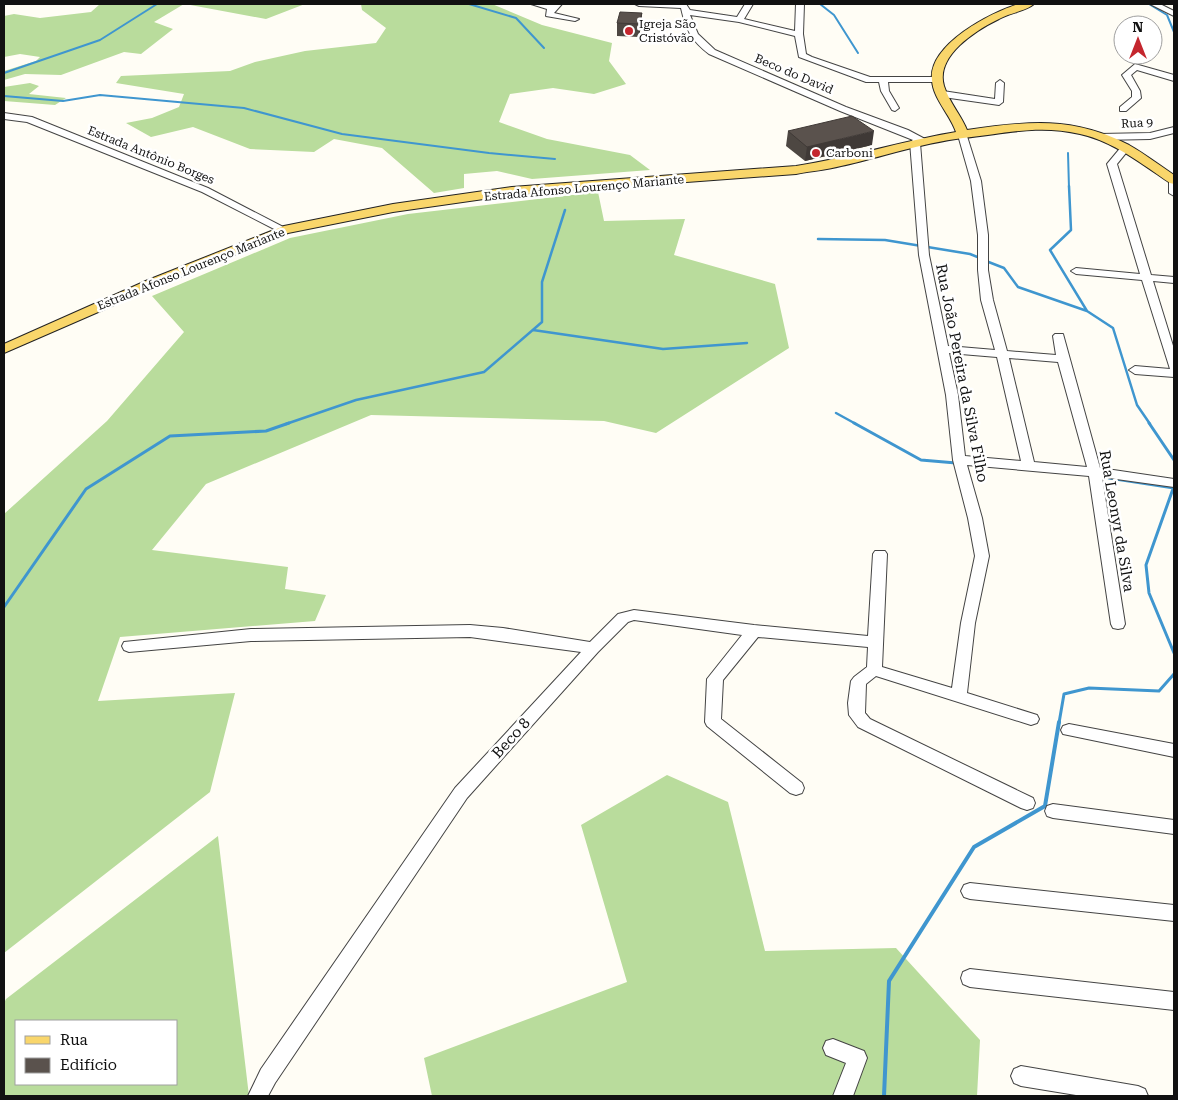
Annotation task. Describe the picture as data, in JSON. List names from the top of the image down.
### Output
{
  "streets": {
    "main road": ["Estrada Afonso Lourenço Mariante"],
    "street": [
      "Beco do David",
      "Rua 9",
      "Estrada Antônio Borges",
      "Rua João Pereira da Silva Filho",
      "Rua Leonyr da Silva",
      "Beco 8"
    ]
  },
  "crossings": [
    ["Beco do David", "Estrada Afonso Lourenço Mariante"],
    ["Beco do David", "Rua João Pereira da Silva Filho"],
    ["Rua 9", "Estrada Afonso Lourenço Mariante"],
    ["Estrada Antônio Borges", "Estrada Afonso Lourenço Mariante"],
    ["Estrada Afonso Lourenço Mariante", "Rua João Pereira da Silva Filho"]
  ],
  "places": ["Igreja São Cristóvão", "Carboni"],
  "legend": ["Rua", "Edifício"],
  "north": "top"
}
